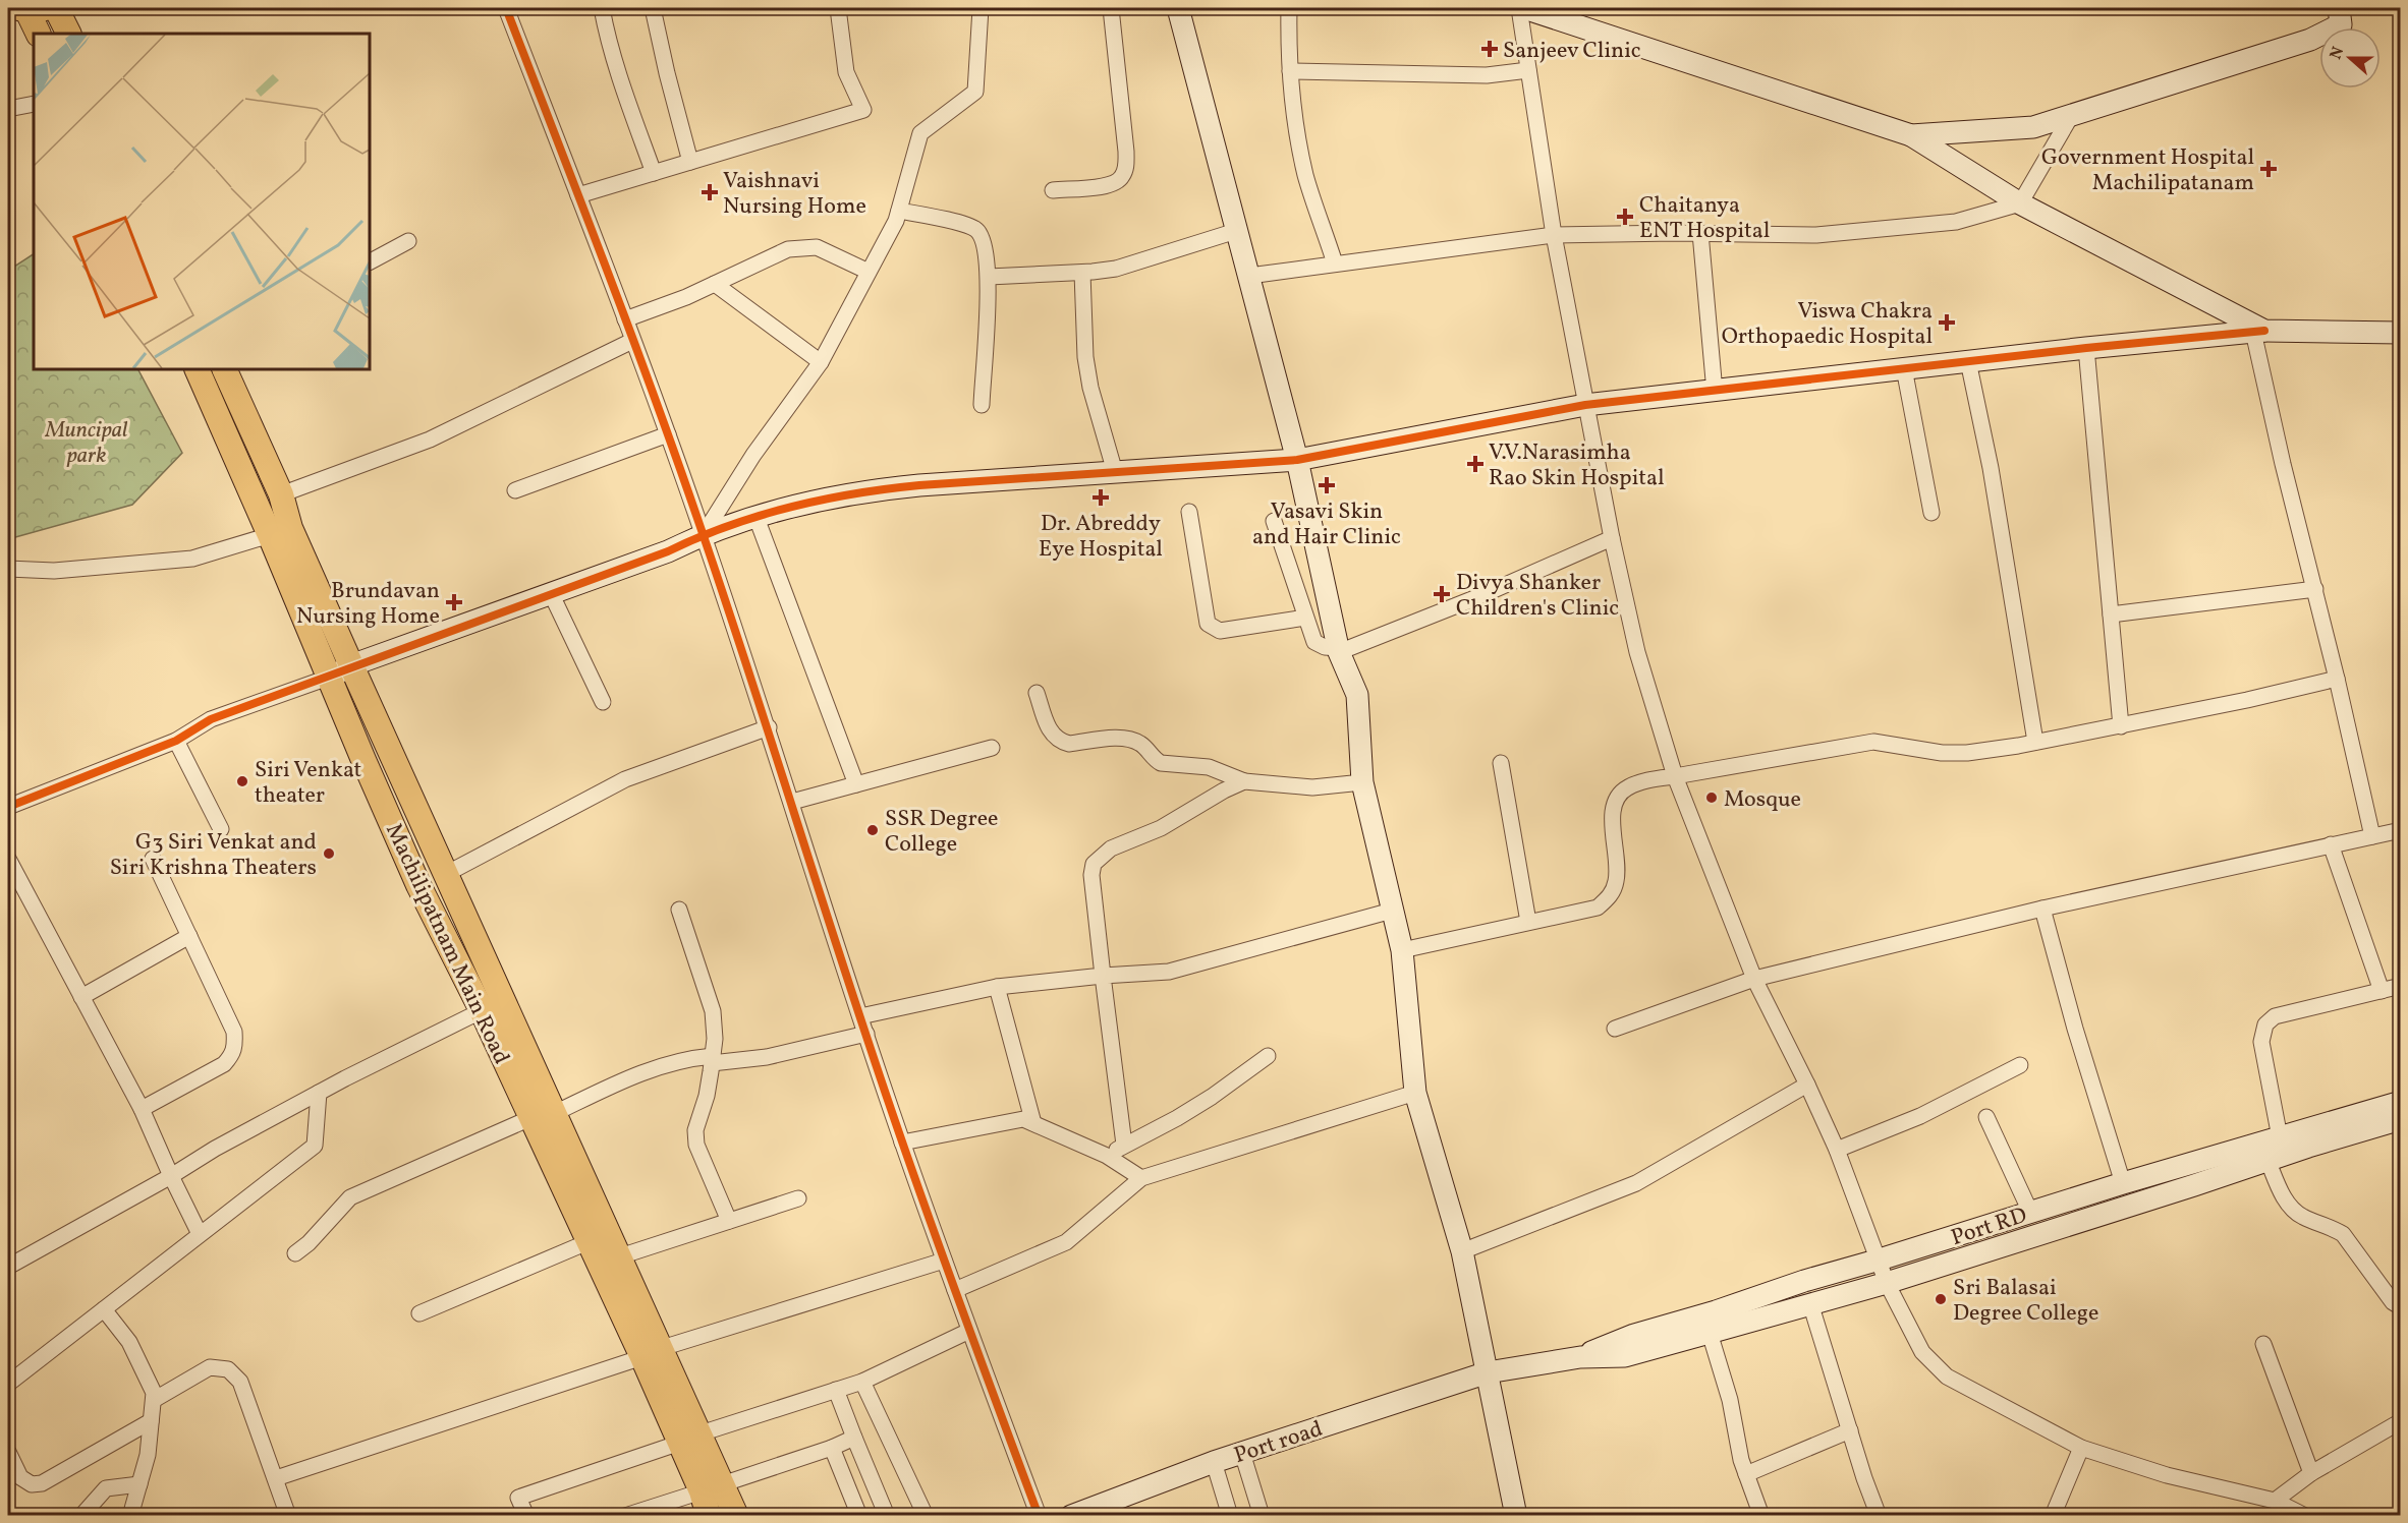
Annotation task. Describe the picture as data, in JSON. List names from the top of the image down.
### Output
{
  "streets": {
    "main road": ["Machilipatnam Main Road"],
    "street": ["Port RD", "Port road"]
  },
  "crossings": [
    ["Port RD", "Port road"]
  ],
  "parks": ["Muncipal park"],
  "places": {
    "health": [
      "Sanjeev Clinic",
      "Government Hospital Machilipatanam",
      "Vaishnavi Nursing Home",
      "Chaitanya ENT Hospital",
      "Viswa Chakra Orthopaedic Hospital",
      "V.V.Narasimha Rao Skin Hospital",
      "Vasavi Skin and Hair Clinic",
      "Dr. Abreddy Eye Hospital",
      "Divya Shanker Children's Clinic",
      "Brundavan Nursing Home"
    ],
    "other": [
      "Siri Venkat theater",
      "Mosque",
      "SSR Degree College",
      "G3 Siri Venkat and Siri Krishna Theaters",
      "Sri Balasai Degree College"
    ]
  },
  "north": "left"
}
